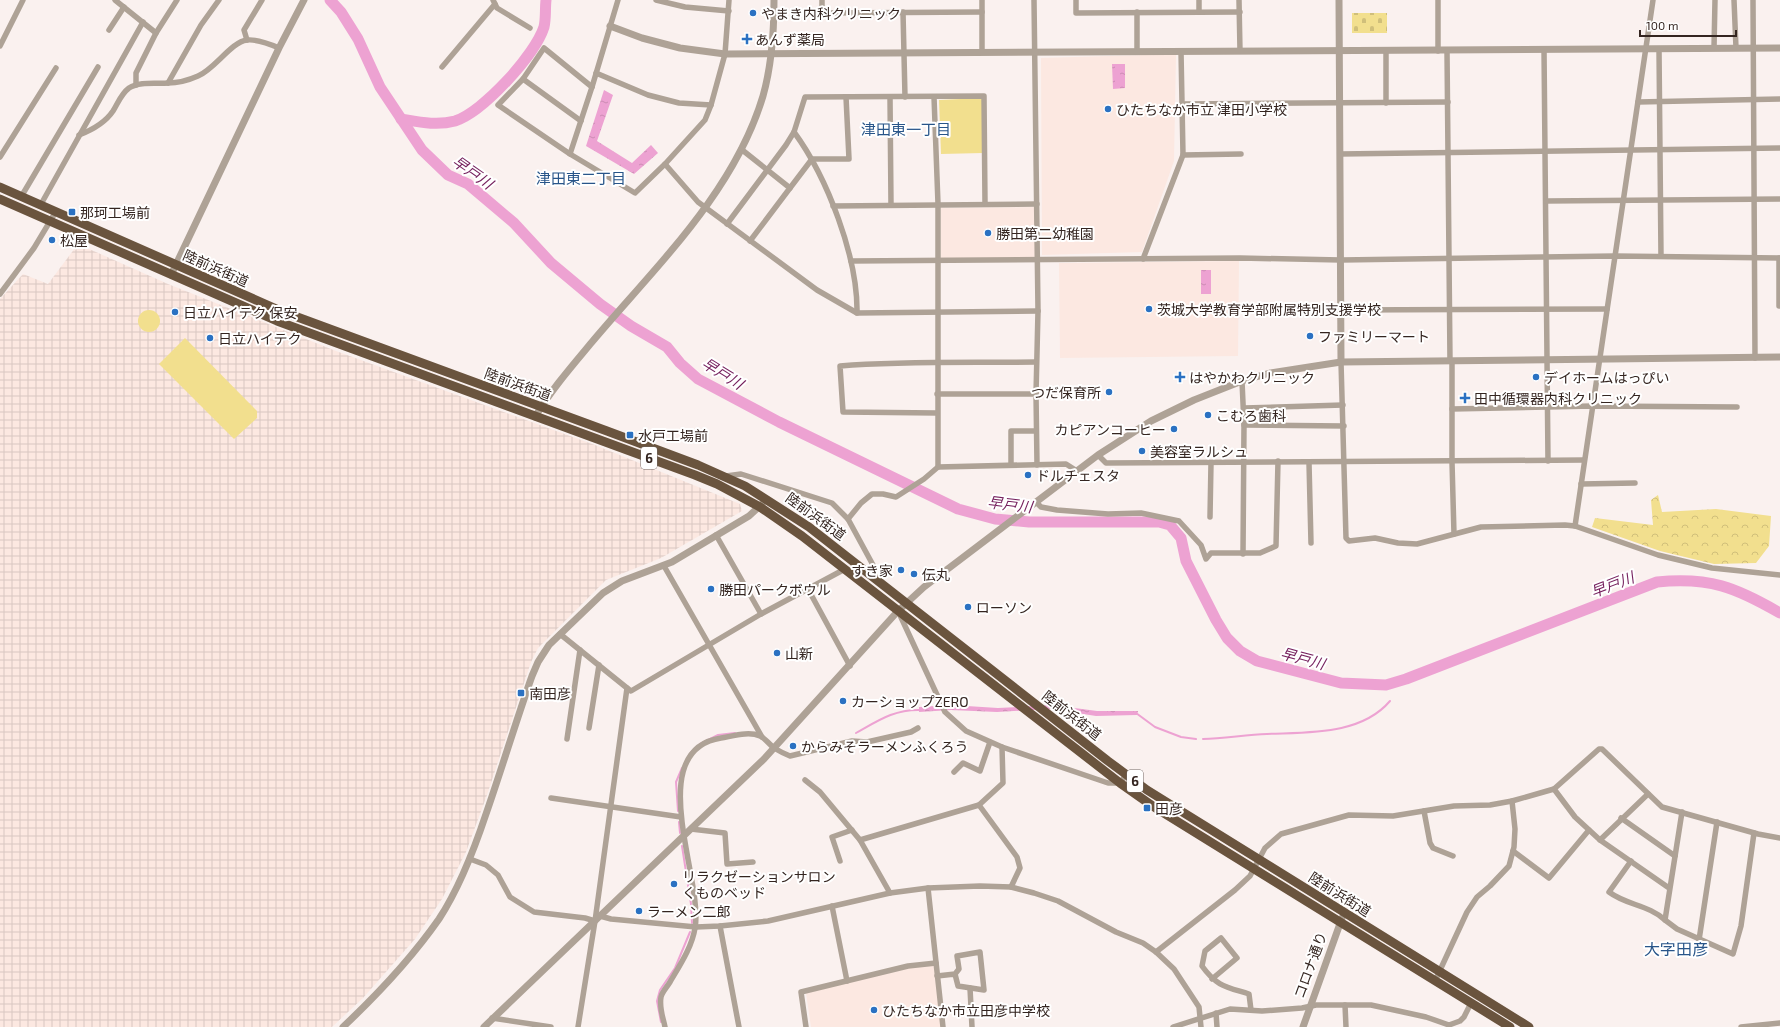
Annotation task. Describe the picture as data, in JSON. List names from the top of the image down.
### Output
{
  "streets": {
    "highway": ["陸前浜街道", "6"],
    "street": ["コロナ通り"]
  },
  "crossings": [
    ["陸前浜街道", "コロナ通り"]
  ],
  "districts": ["津田東一丁目", "津田東二丁目", "大字田彦"],
  "water": ["早戸川"],
  "places": {
    "other": [
      "やまき内科クリニック",
      "ひたちなか市立 津田小学校",
      "勝田第二幼稚園",
      "松屋",
      "茨城大学教育学部附属特別支援学校",
      "日立ハイテク 保安",
      "ファミリーマート",
      "日立ハイテク",
      "デイホームはっぴい",
      "つだ保育所",
      "こむろ歯科",
      "カピアンコーヒー",
      "美容室ラルシュ",
      "ドルチェスタ",
      "すき家",
      "伝丸",
      "勝田パークボウル",
      "ローソン",
      "山新",
      "カーショップZERO",
      "からみそラーメンふくろう",
      "リラクゼーションサロン くものベッド",
      "ラーメン二郎",
      "ひたちなか市立田彦中学校"
    ],
    "health": ["あんず薬局", "はやかわクリニック", "田中循環器内科クリニック"],
    "transit": [
      "那珂工場前",
      "水戸工場前",
      "南田彦",
      "田彦"
    ]
  },
  "scale_bar": "100 m"
}
